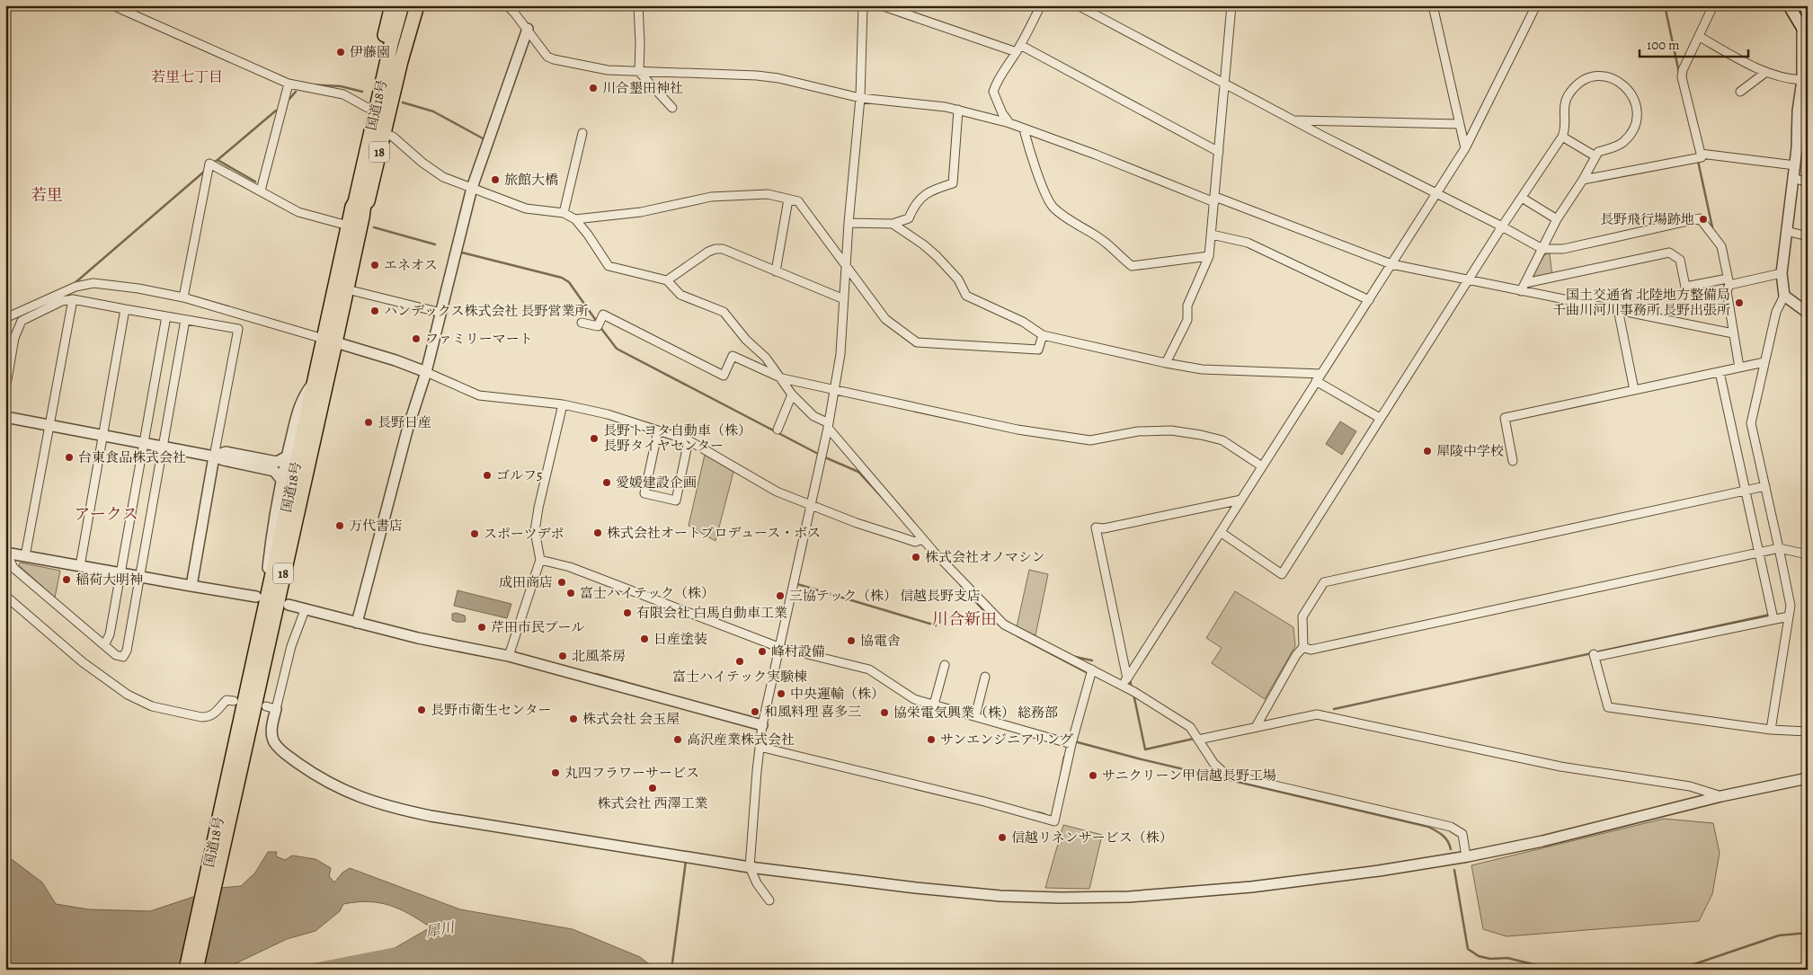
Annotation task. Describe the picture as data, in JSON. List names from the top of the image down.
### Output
{
  "streets": {
    "highway": ["国道18号", "18"]
  },
  "crossings": [
    ["国道18号", "18"]
  ],
  "districts": [
    "若里七丁目",
    "若里",
    "アークス",
    "川合新田"
  ],
  "water": ["犀川"],
  "places": [
    "伊藤園",
    "川合墾田神社",
    "旅館大橋",
    "長野飛行場跡地",
    "エネオス",
    "国土交通省 北陸地方整備局 千曲川河川事務所 長野出張所",
    "ハンデックス株式会社 長野営業所",
    "ファミリーマート",
    "長野日産",
    "長野トヨタ自動車（株） 長野タイヤセンター",
    "犀陵中学校",
    "台東食品株式会社",
    "ゴルフ5",
    "愛媛建設企画",
    "万代書店",
    "株式会社オートプロデュース・ボス",
    "スポーツデポ",
    "株式会社オノマシン",
    "稲荷大明神",
    "成田商店",
    "富士ハイテック（株）",
    "三協テック（株） 信越長野支店",
    "有限会社 白馬自動車工業",
    "芹田市民プール",
    "日産塗装",
    "協電舎",
    "峰村設備",
    "北風茶房",
    "富士ハイテック実験棟",
    "中央運輸（株）",
    "長野市衛生センター",
    "和風料理 喜多三",
    "協栄電気興業（株） 総務部",
    "株式会社 会玉屋",
    "高沢産業株式会社",
    "サンエンジニアリング",
    "丸四フラワーサービス",
    "サニクリーン甲信越長野工場",
    "株式会社 西澤工業",
    "信越リネンサービス（株）"
  ],
  "scale_bar": "100 m"
}
